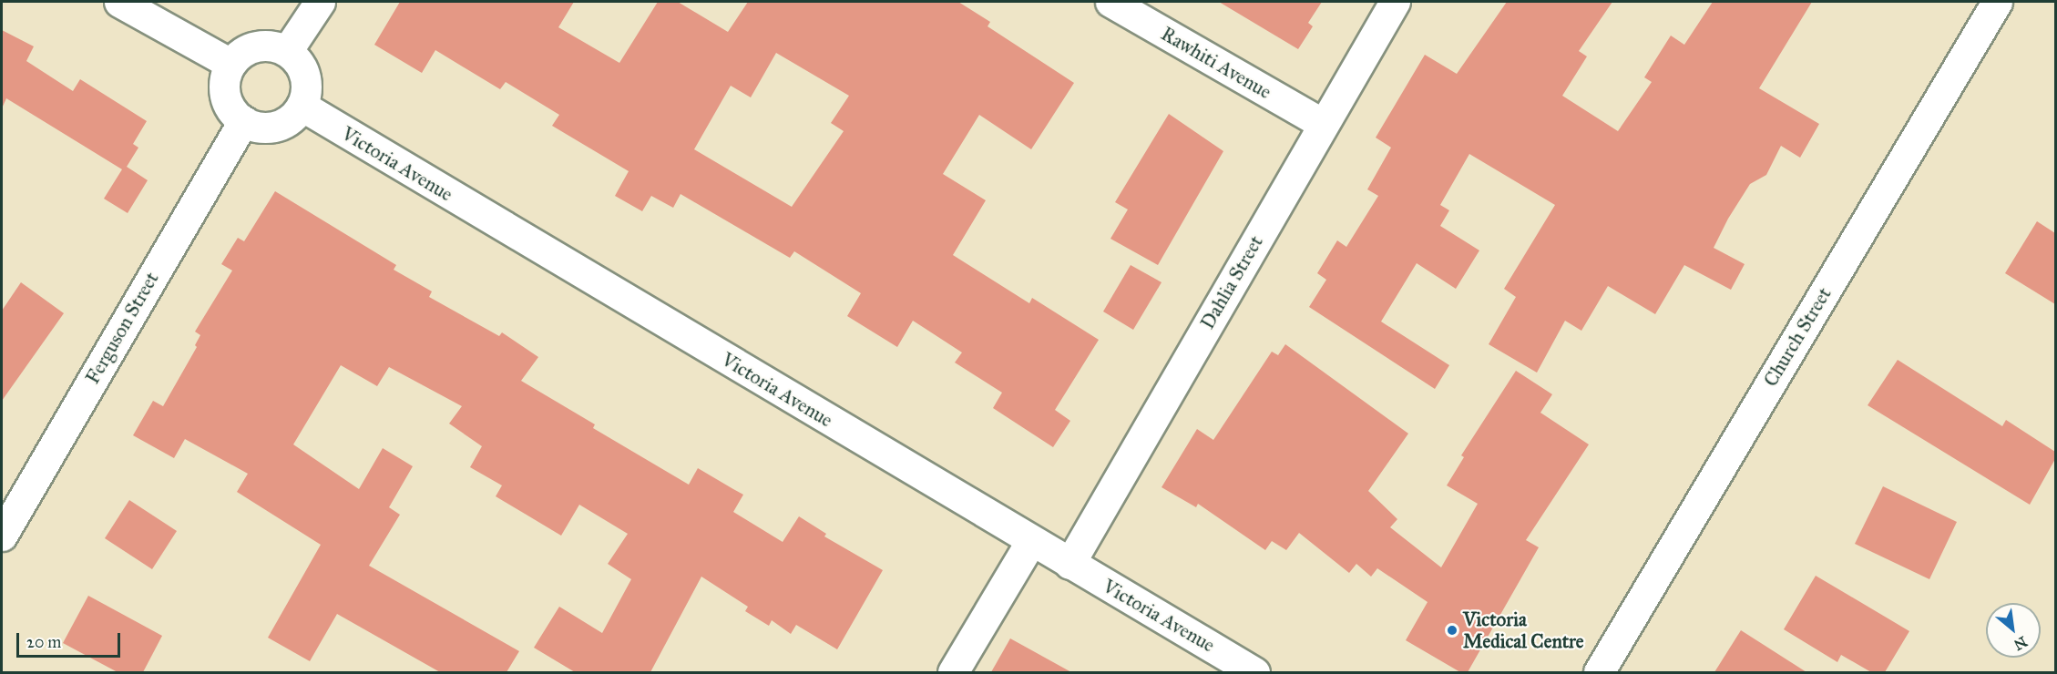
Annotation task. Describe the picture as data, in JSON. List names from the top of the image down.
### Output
{
  "streets": {
    "street": [
      "Rawhiti Avenue",
      "Victoria Avenue",
      "Dahlia Street",
      "Ferguson Street",
      "Church Street"
    ]
  },
  "crossings": [
    ["Rawhiti Avenue", "Dahlia Street"],
    ["Victoria Avenue", "Dahlia Street"],
    ["Victoria Avenue", "Ferguson Street"]
  ],
  "places": ["Victoria Medical Centre"],
  "scale_bar": "20 m",
  "north": "bottom right"
}
